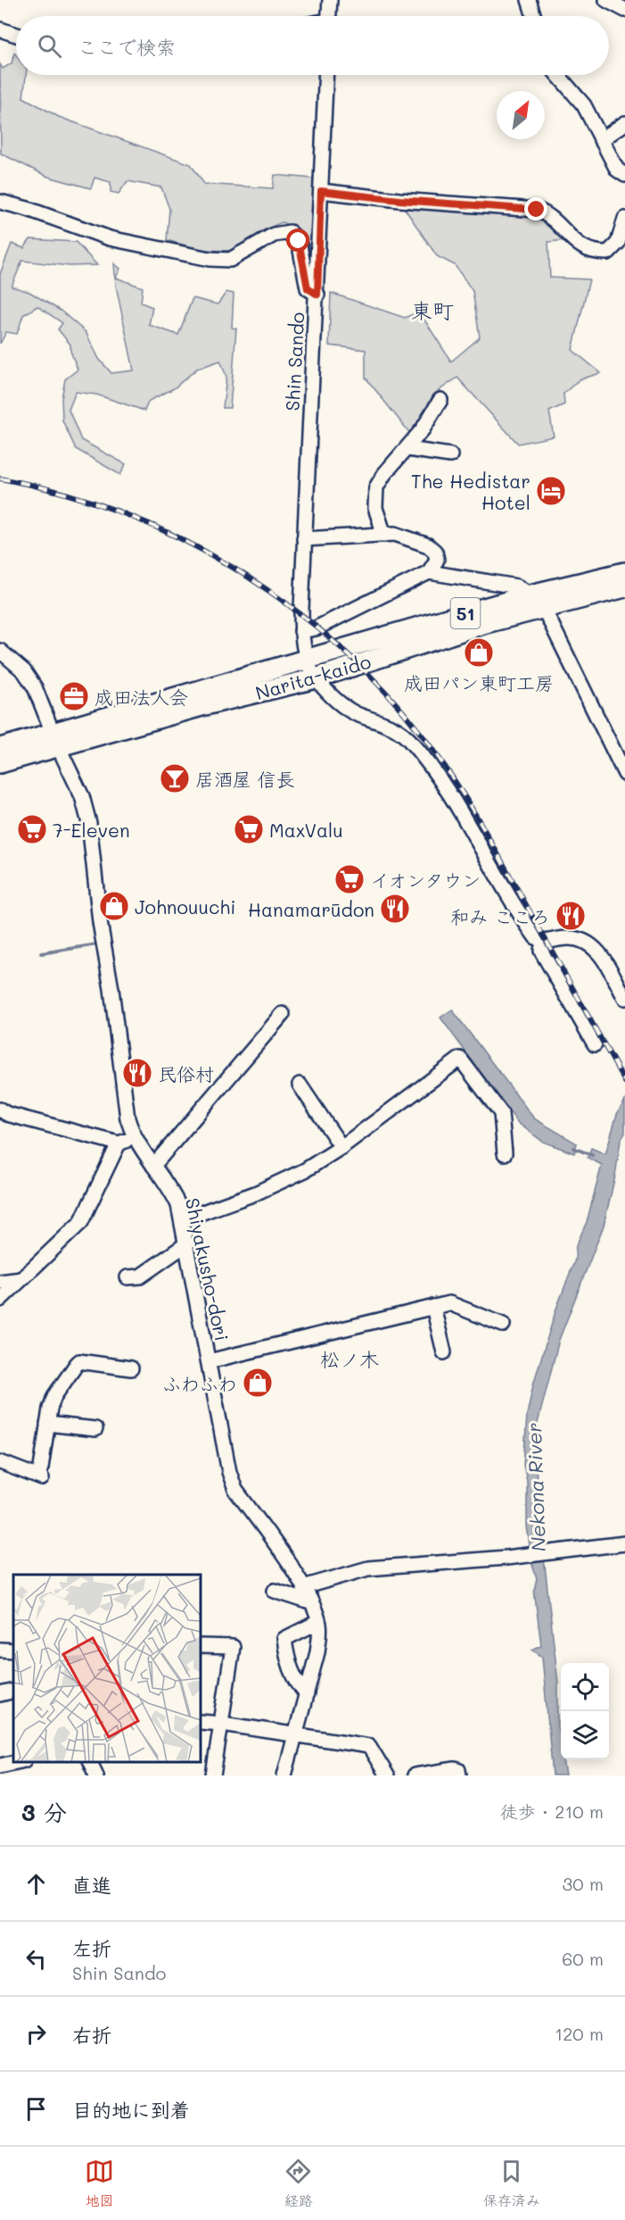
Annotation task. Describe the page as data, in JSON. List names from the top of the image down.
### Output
{
  "streets": {
    "highway": ["51", "Narita-kaido"],
    "street": ["Shin Sando", "Shiyakusho-dori"]
  },
  "crossings": [
    ["Shin Sando", "Narita-kaido"],
    ["Narita-kaido", "Shiyakusho-dori"]
  ],
  "districts": ["東町", "松ノ木"],
  "water": ["Nekona River"],
  "places": {
    "hotel": ["The Hedistar Hotel"],
    "shop": ["成田パン東町工房", "Johnouuchi", "ふわふわ"],
    "office": ["成田法人会"],
    "bar": ["居酒屋 信長"],
    "supermarket": ["7-Eleven", "MaxValu", "イオンタウン"],
    "restaurant": ["Hanamarūdon", "和み こころ", "民俗村"]
  },
  "north": "top right",
  "page": {
    "search": "ここで検索",
    "heading": ["3 分", "徒歩 · 210 m"],
    "list": [
      ["直進", "30 m"],
      ["左折", "Shin Sando", "60 m"],
      ["右折", "120 m"],
      "目的地に到着"
    ],
    "nav": ["地図", "経路", "保存済み"]
  }
}
